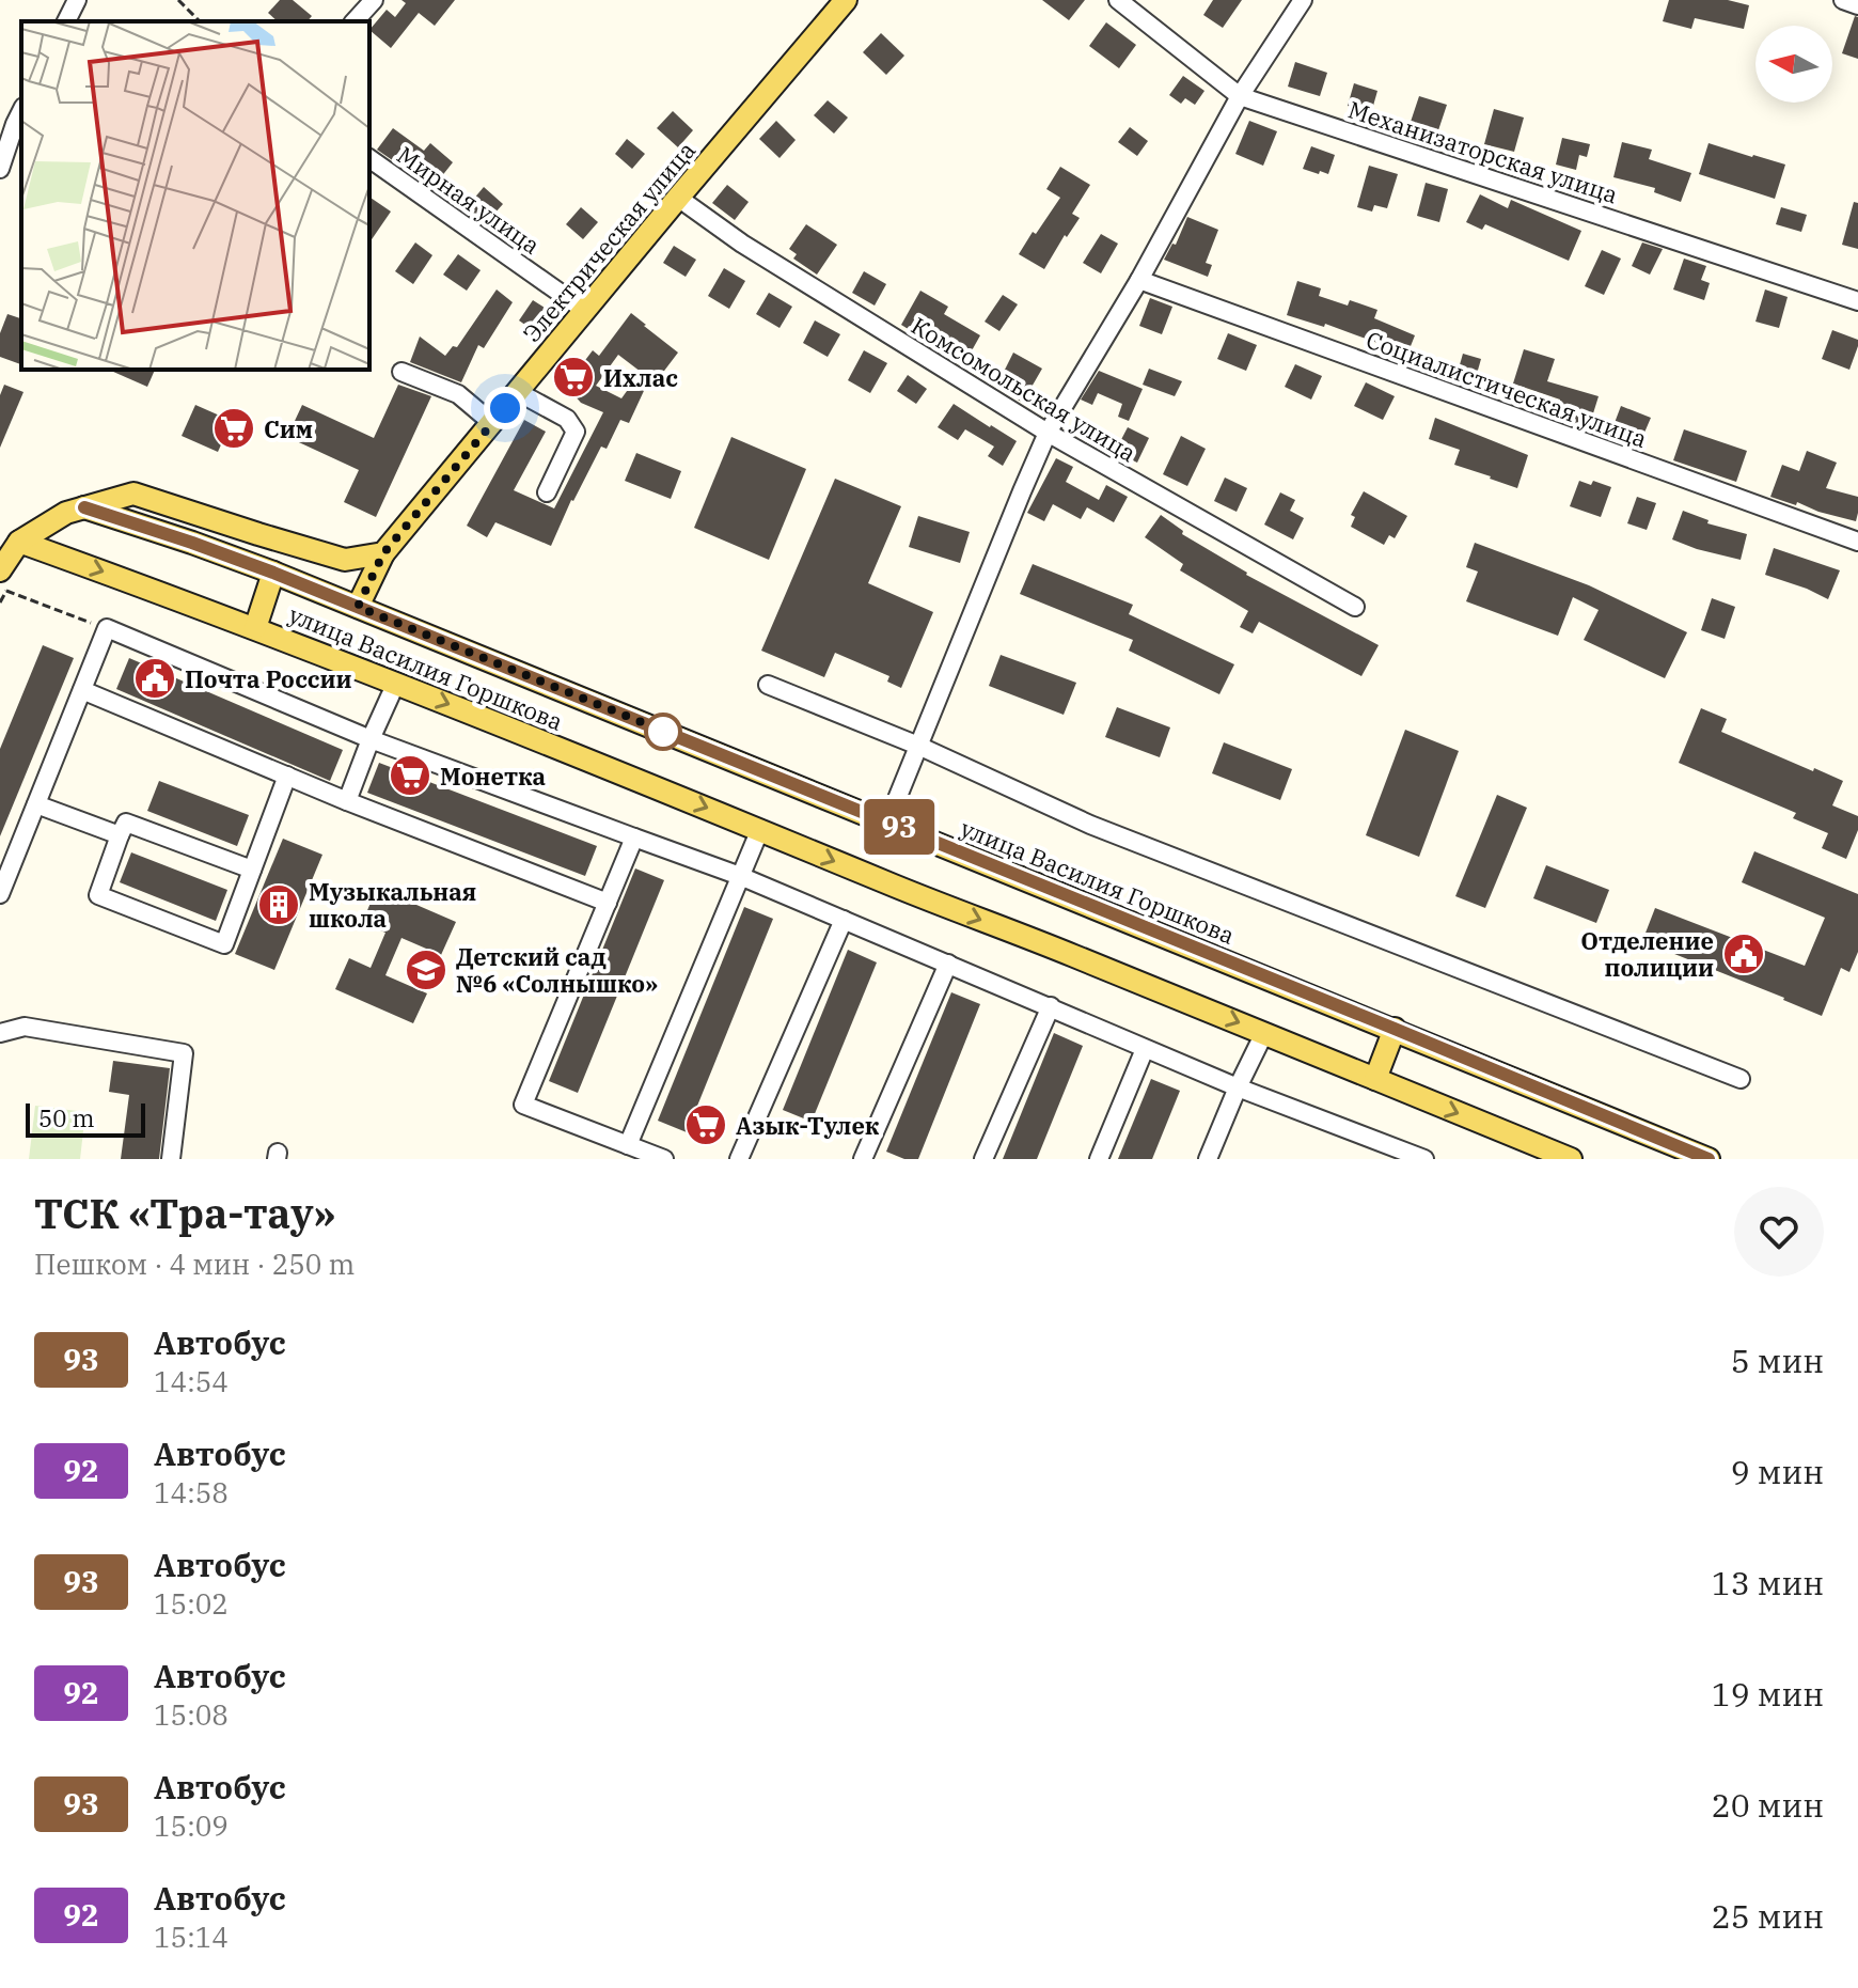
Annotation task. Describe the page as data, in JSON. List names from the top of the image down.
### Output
{
  "streets": {
    "main road": ["Электрическая улица", "улица Василия Горшкова"],
    "street": [
      "Механизаторская улица",
      "Мирная улица",
      "Комсомольская улица",
      "Социалистическая улица"
    ]
  },
  "crossings": [
    ["Мирная улица", "Электрическая улица"],
    ["Электрическая улица", "Комсомольская улица"],
    ["Электрическая улица", "улица Василия Горшкова"]
  ],
  "places": {
    "supermarket": [
      "Ихлас",
      "Сим",
      "Монетка",
      "Азык-Тулек"
    ],
    "public building": ["Почта России", "Отделение полиции"],
    "building": ["Музыкальная школа"],
    "school or university": ["Детский сад №6 «Солнышко»"]
  },
  "lines": ["bus line 93"],
  "scale_bar": "50 m",
  "north": "left",
  "page": {
    "on_map": "93",
    "scale": "50 m",
    "heading": ["ТСК «Тра-тау»", "Пешком · 4 мин · 250 m"],
    "list": [
      {
        "mark": "93",
        "name": "Автобус",
        "note": "14:54",
        "value": "5 мин"
      },
      {
        "mark": "92",
        "name": "Автобус",
        "note": "14:58",
        "value": "9 мин"
      },
      {
        "mark": "93",
        "name": "Автобус",
        "note": "15:02",
        "value": "13 мин"
      },
      {
        "mark": "92",
        "name": "Автобус",
        "note": "15:08",
        "value": "19 мин"
      },
      {
        "mark": "93",
        "name": "Автобус",
        "note": "15:09",
        "value": "20 мин"
      },
      {
        "mark": "92",
        "name": "Автобус",
        "note": "15:14",
        "value": "25 мин"
      }
    ]
  }
}
